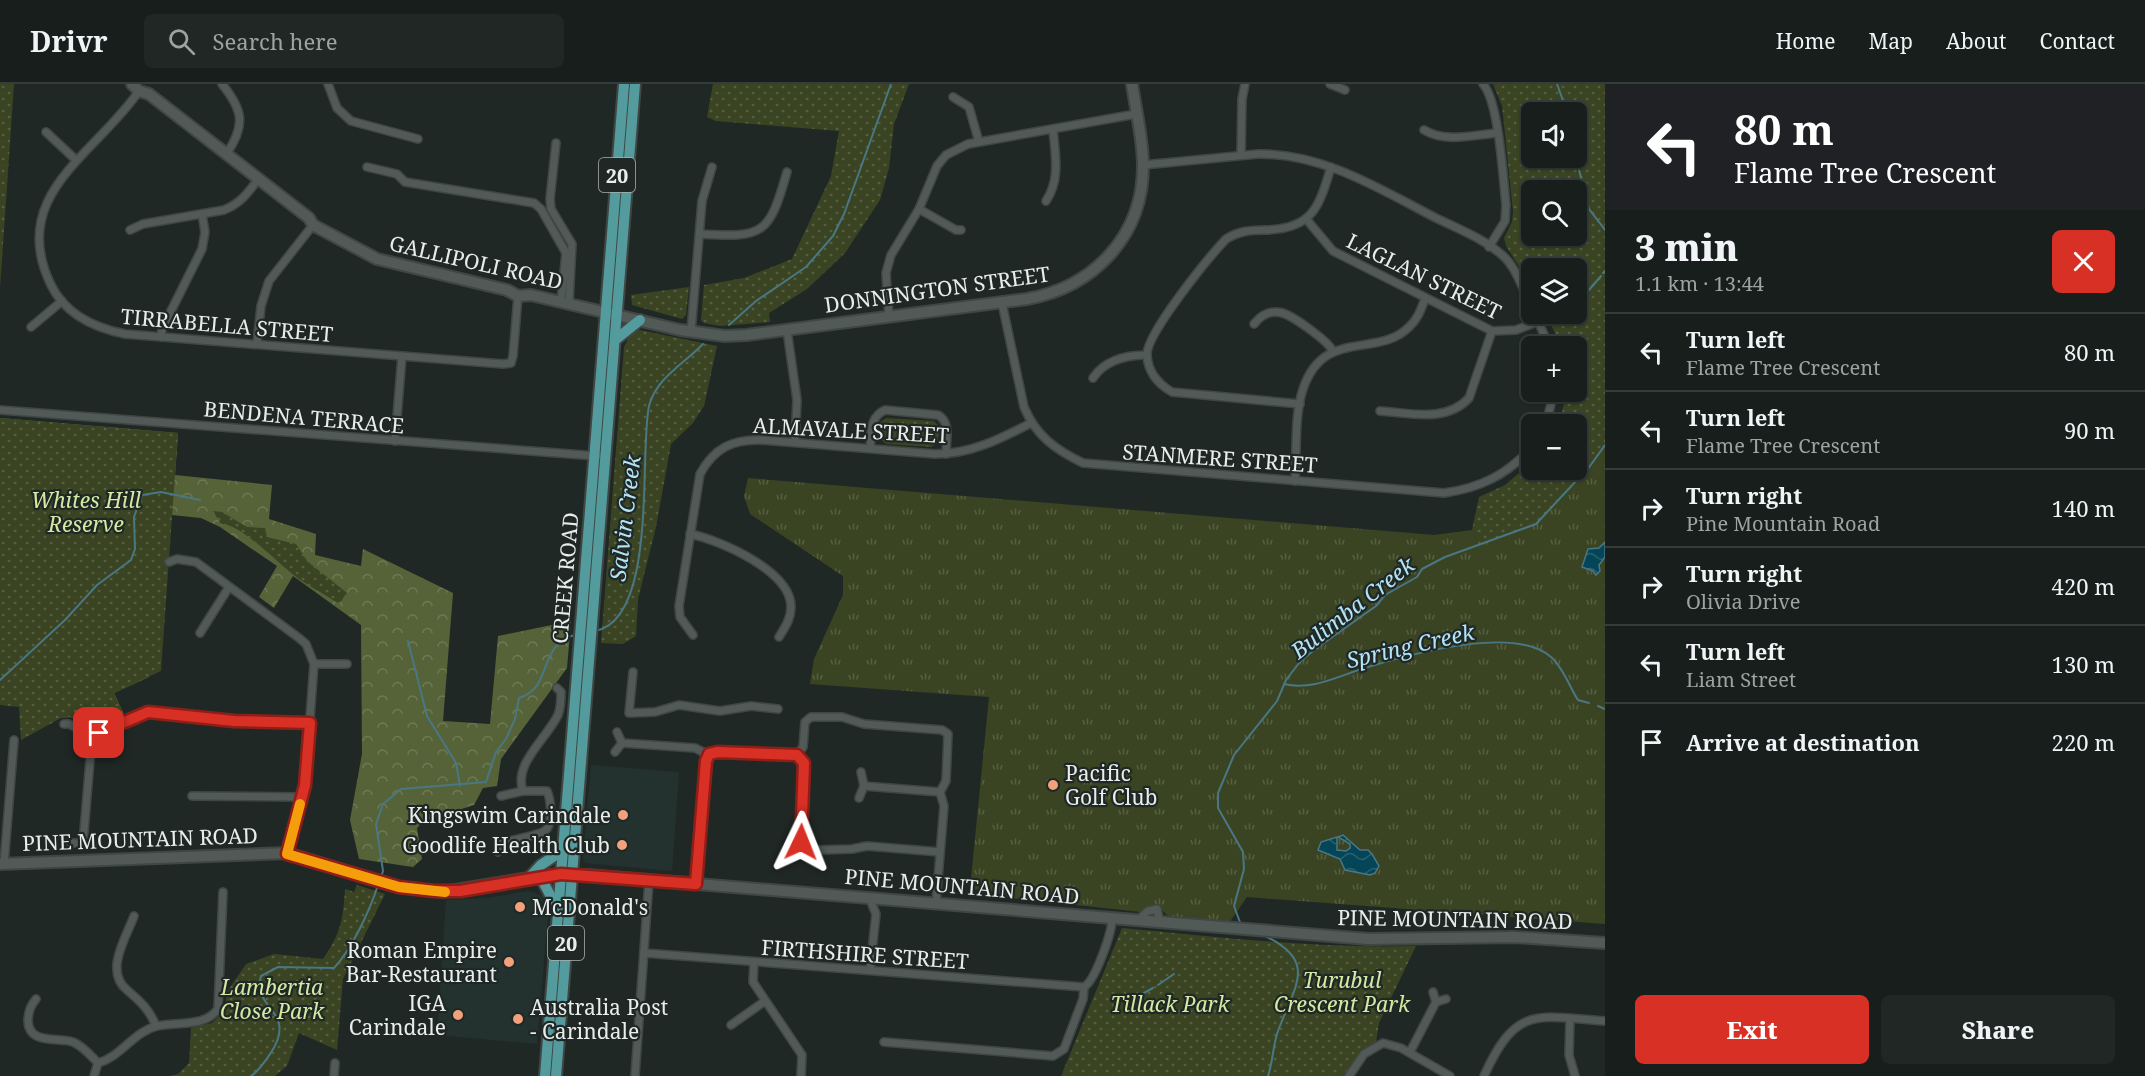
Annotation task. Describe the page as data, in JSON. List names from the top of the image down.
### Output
{
  "streets": {
    "main road": ["20", "CREEK ROAD"],
    "street": [
      "GALLIPOLI ROAD",
      "LAGLAN STREET",
      "DONNINGTON STREET",
      "TIRRABELLA STREET",
      "BENDENA TERRACE",
      "ALMAVALE STREET",
      "STANMERE STREET",
      "PINE MOUNTAIN ROAD",
      "FIRTHSHIRE STREET"
    ]
  },
  "crossings": [
    ["GALLIPOLI ROAD", "DONNINGTON STREET"],
    ["GALLIPOLI ROAD", "TIRRABELLA STREET"],
    ["GALLIPOLI ROAD", "CREEK ROAD"],
    ["DONNINGTON STREET", "STANMERE STREET"],
    ["DONNINGTON STREET", "CREEK ROAD"],
    ["BENDENA TERRACE", "CREEK ROAD"],
    ["ALMAVALE STREET", "STANMERE STREET"],
    ["CREEK ROAD", "PINE MOUNTAIN ROAD"]
  ],
  "water": ["Salvin Creek", "Bulimba Creek", "Spring Creek"],
  "parks": [
    "Whites Hill Reserve",
    "Turubul Crescent Park",
    "Lambertia Close Park",
    "Tillack Park"
  ],
  "places": [
    "Pacific Golf Club",
    "Kingswim Carindale",
    "Goodlife Health Club",
    "McDonald's",
    "Roman Empire Bar-Restaurant",
    "IGA Carindale",
    "Australia Post - Carindale"
  ],
  "page": {
    "header": "Drivr",
    "search": "Search here",
    "nav": [
      "Home",
      "Map",
      "About",
      "Contact"
    ],
    "turn": ["80 m", "Flame Tree Crescent"],
    "map_buttons": ["+", "−"],
    "heading": ["3 min", "1.1 km · 13:44"],
    "list": [
      {
        "name": "Turn left",
        "note": "Flame Tree Crescent",
        "value": "80 m"
      },
      {
        "name": "Turn left",
        "note": "Flame Tree Crescent",
        "value": "90 m"
      },
      {
        "name": "Turn right",
        "note": "Pine Mountain Road",
        "value": "140 m"
      },
      {
        "name": "Turn right",
        "note": "Olivia Drive",
        "value": "420 m"
      },
      {
        "name": "Turn left",
        "note": "Liam Street",
        "value": "130 m"
      },
      {
        "name": "Arrive at destination",
        "value": "220 m"
      }
    ],
    "buttons": ["Exit", "Share"]
  }
}
